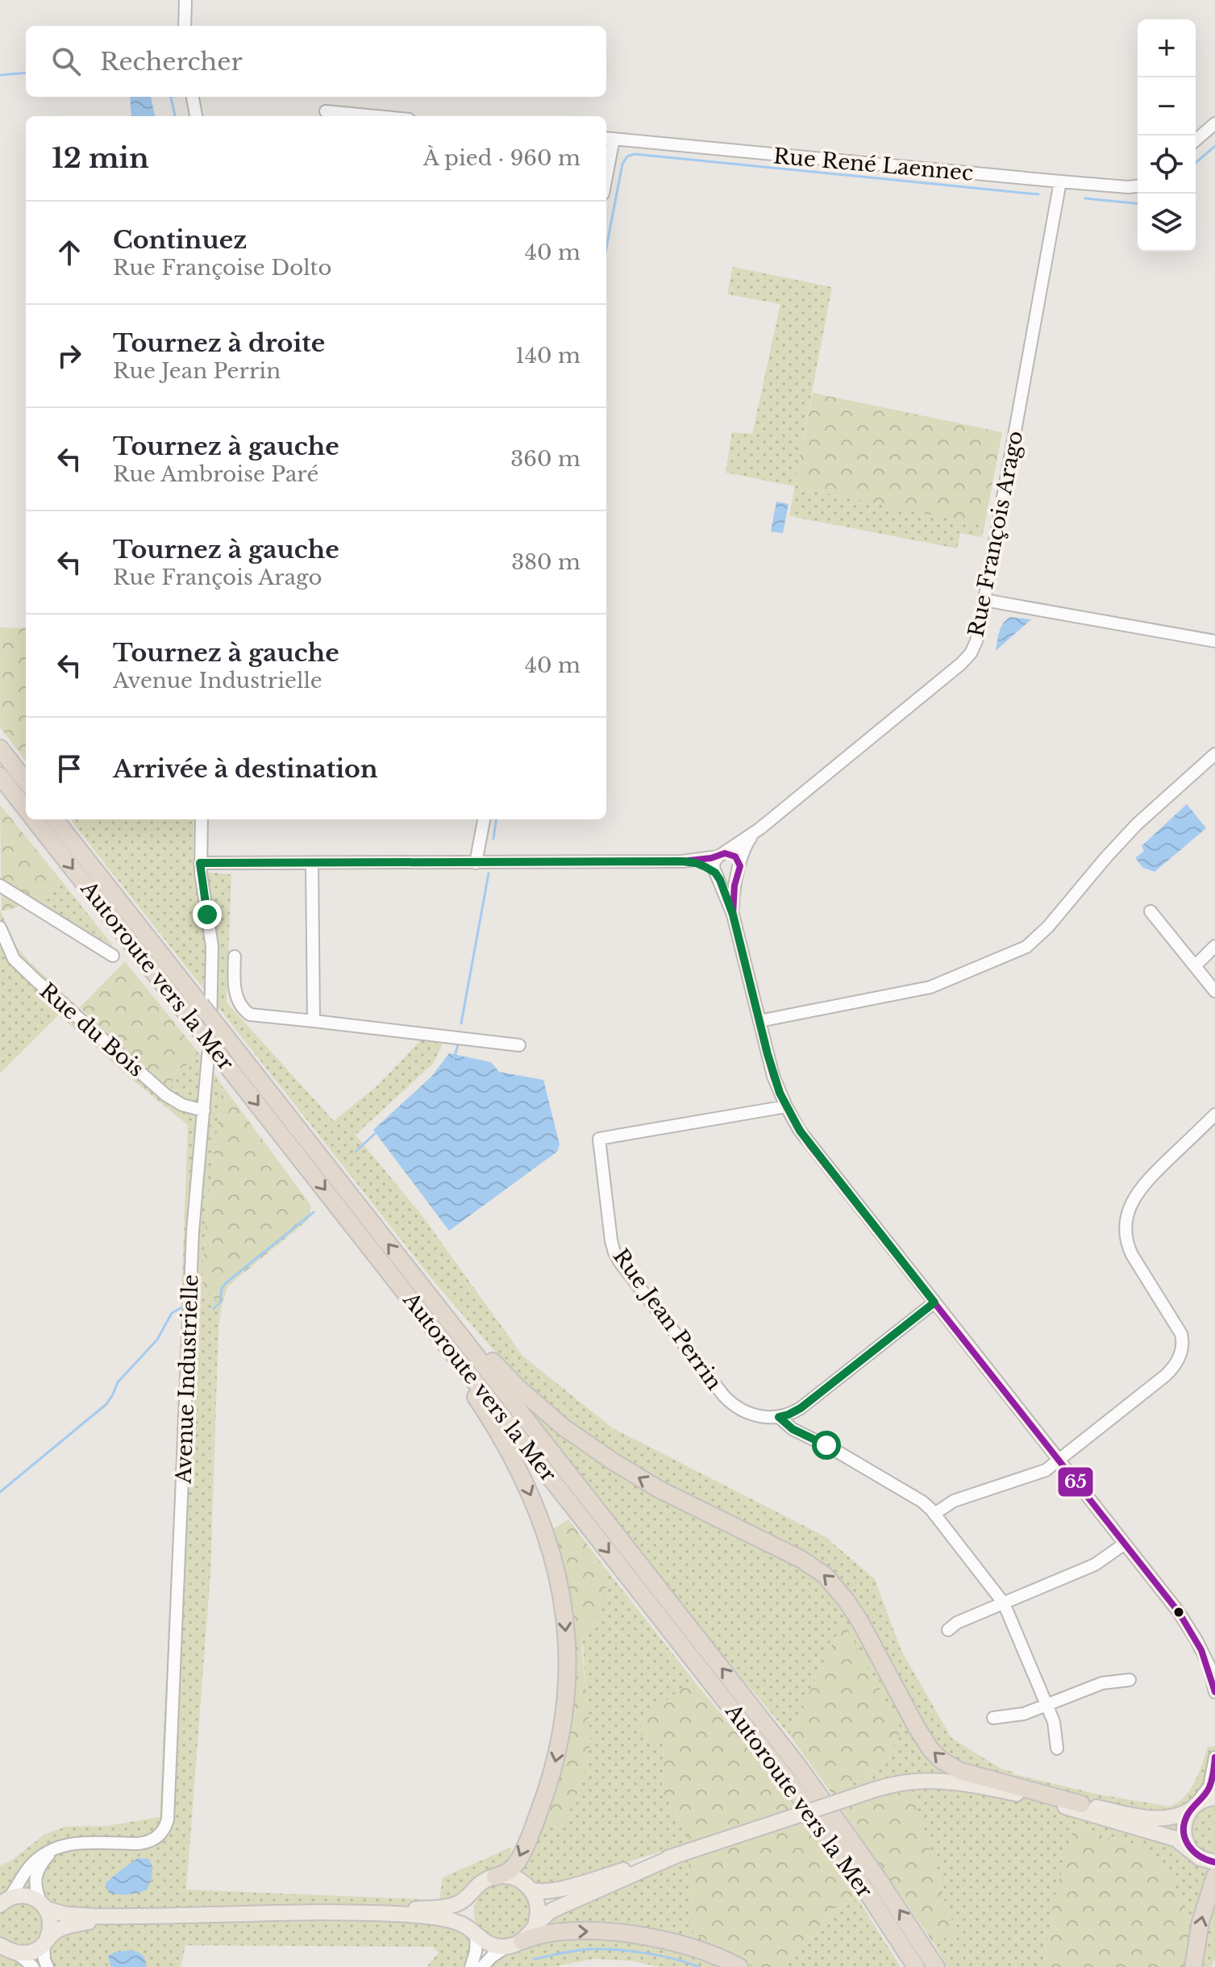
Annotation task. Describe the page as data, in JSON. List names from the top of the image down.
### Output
{
  "streets": {
    "highway": ["Autoroute vers la Mer"],
    "street": [
      "Rue René Laennec",
      "Rue François Arago",
      "Rue du Bois",
      "Rue Jean Perrin",
      "Avenue Industrielle"
    ]
  },
  "crossings": [
    ["Rue René Laennec", "Rue François Arago"],
    ["Rue François Arago", "Avenue Industrielle"],
    ["Rue du Bois", "Avenue Industrielle"]
  ],
  "lines": ["transit line 65"],
  "page": {
    "map_buttons": ["+", "−"],
    "search": "Rechercher",
    "heading": ["12 min", "À pied · 960 m"],
    "list": [
      ["Continuez", "Rue Françoise Dolto", "40 m"],
      ["Tournez à droite", "Rue Jean Perrin", "140 m"],
      ["Tournez à gauche", "Rue Ambroise Paré", "360 m"],
      ["Tournez à gauche", "Rue François Arago", "380 m"],
      ["Tournez à gauche", "Avenue Industrielle", "40 m"],
      "Arrivée à destination"
    ]
  }
}
